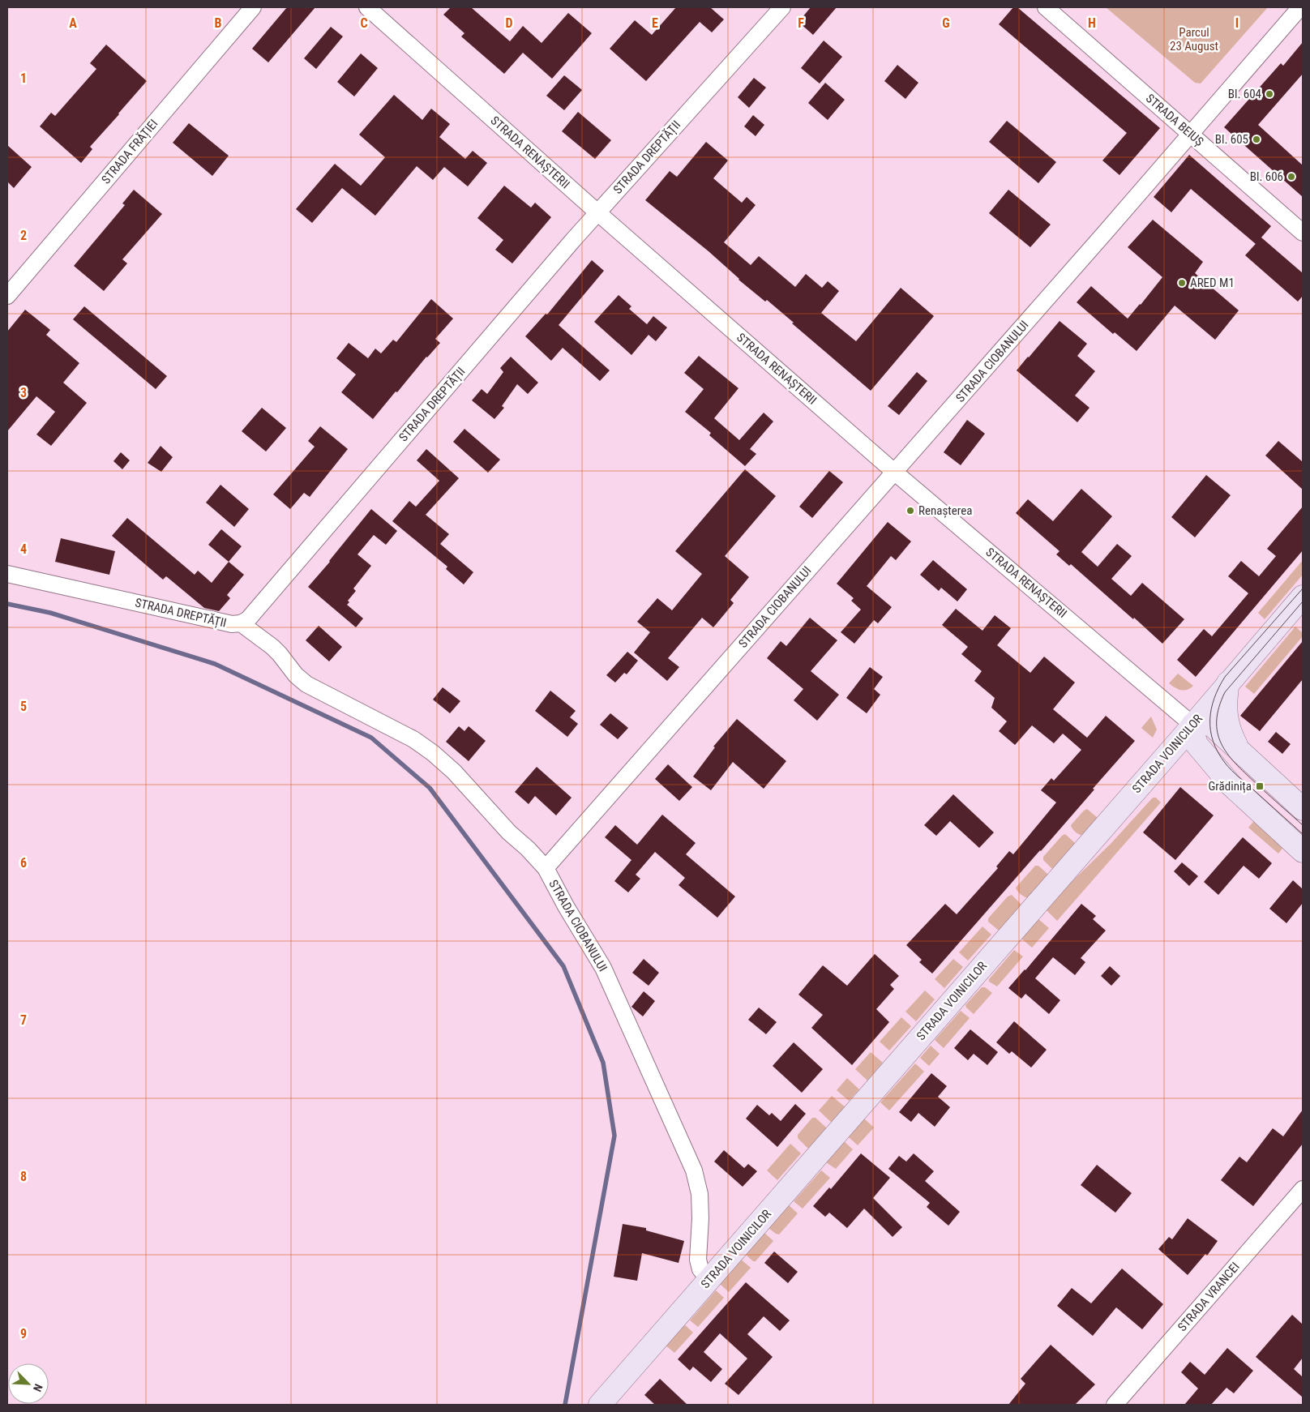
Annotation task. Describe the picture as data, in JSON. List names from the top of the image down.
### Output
{
  "streets": {
    "main road": ["STRADA VOINICILOR"],
    "street": [
      "STRADA BEIUȘ",
      "STRADA FRĂȚIEI",
      "STRADA RENAȘTERII",
      "STRADA DREPTĂȚII",
      "STRADA CIOBANULUI",
      "STRADA VRANCEI"
    ]
  },
  "crossings": [
    ["STRADA BEIUȘ", "STRADA CIOBANULUI"],
    ["STRADA RENAȘTERII", "STRADA DREPTĂȚII"],
    ["STRADA RENAȘTERII", "STRADA CIOBANULUI"],
    ["STRADA RENAȘTERII", "STRADA VOINICILOR"],
    ["STRADA CIOBANULUI", "STRADA VOINICILOR"]
  ],
  "parks": ["Parcul 23 August"],
  "places": {
    "other": [
      "Bl. 604",
      "Bl. 605",
      "Bl. 606",
      "ARED M1",
      "Renașterea"
    ],
    "transit": ["Grădinița"]
  },
  "north": "bottom right",
  "grid": {
    "columns": [
      "A",
      "B",
      "C",
      "D",
      "E",
      "F",
      "G",
      "H",
      "I"
    ],
    "rows": [
      "1",
      "2",
      "3",
      "4",
      "5",
      "6",
      "7",
      "8",
      "9"
    ]
  }
}
